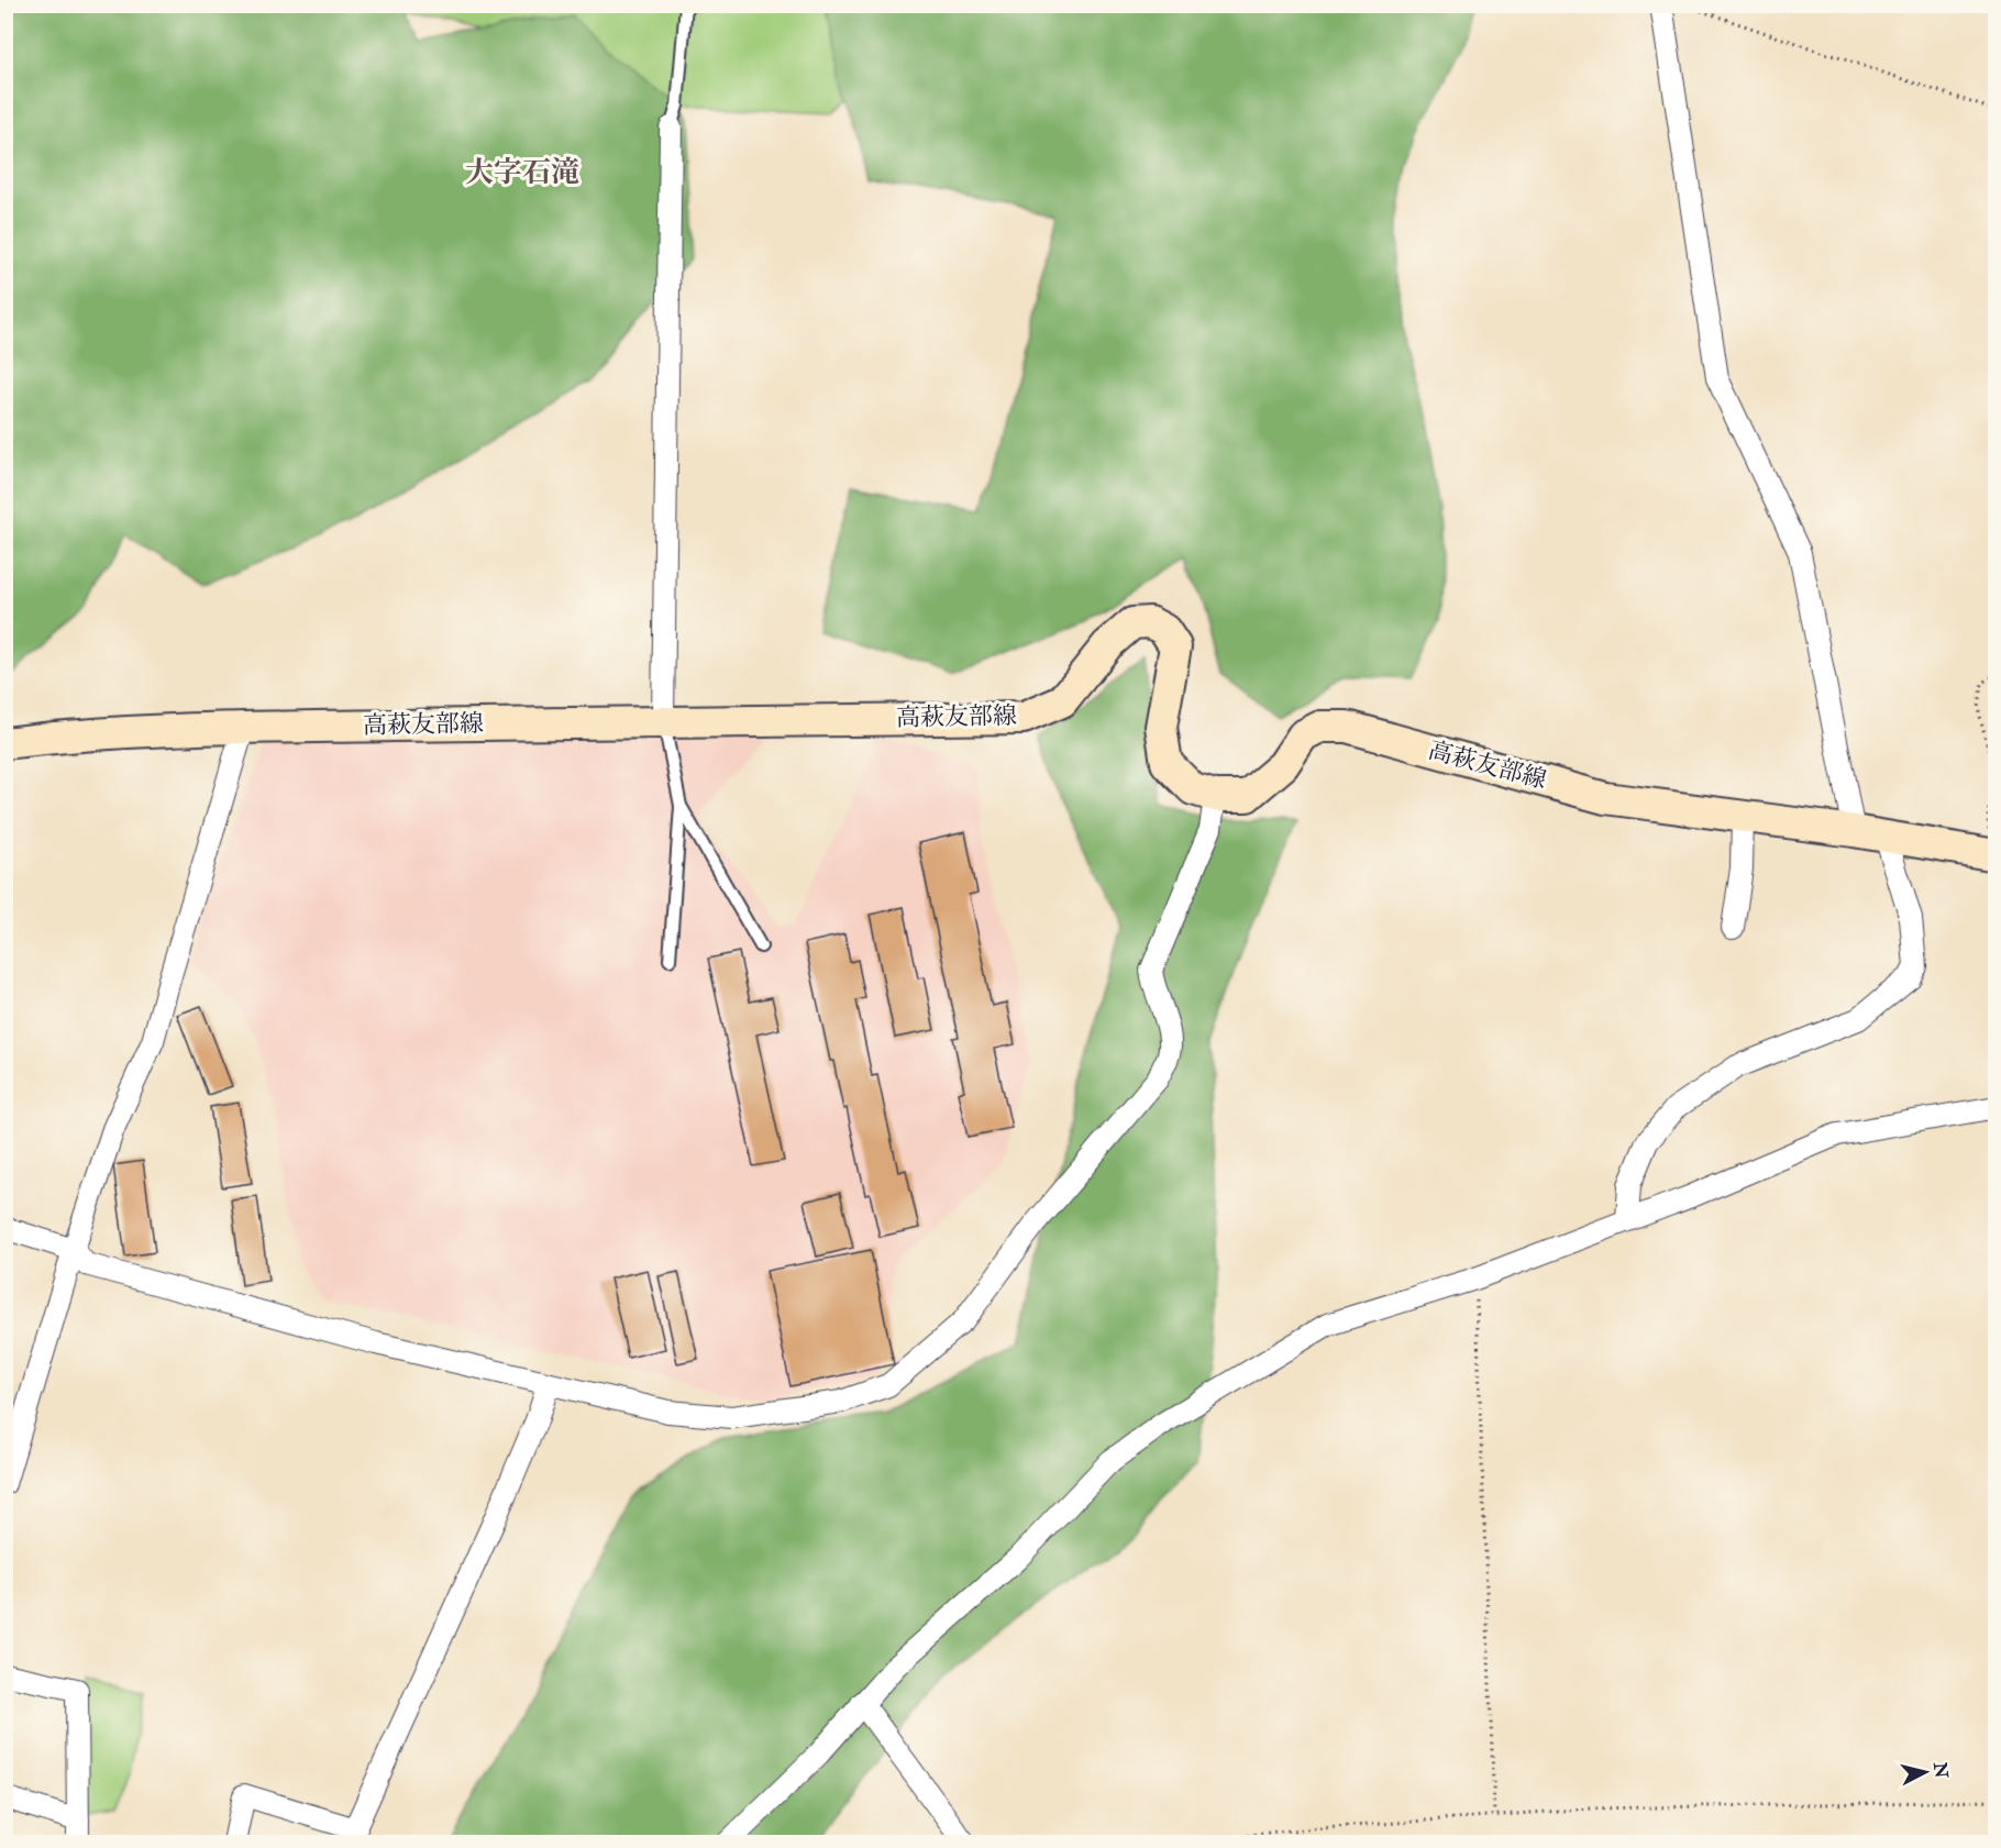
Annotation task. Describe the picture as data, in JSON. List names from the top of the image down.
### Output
{
  "streets": {
    "main road": ["高萩友部線"]
  },
  "districts": ["大字石滝"],
  "north": "right"
}
